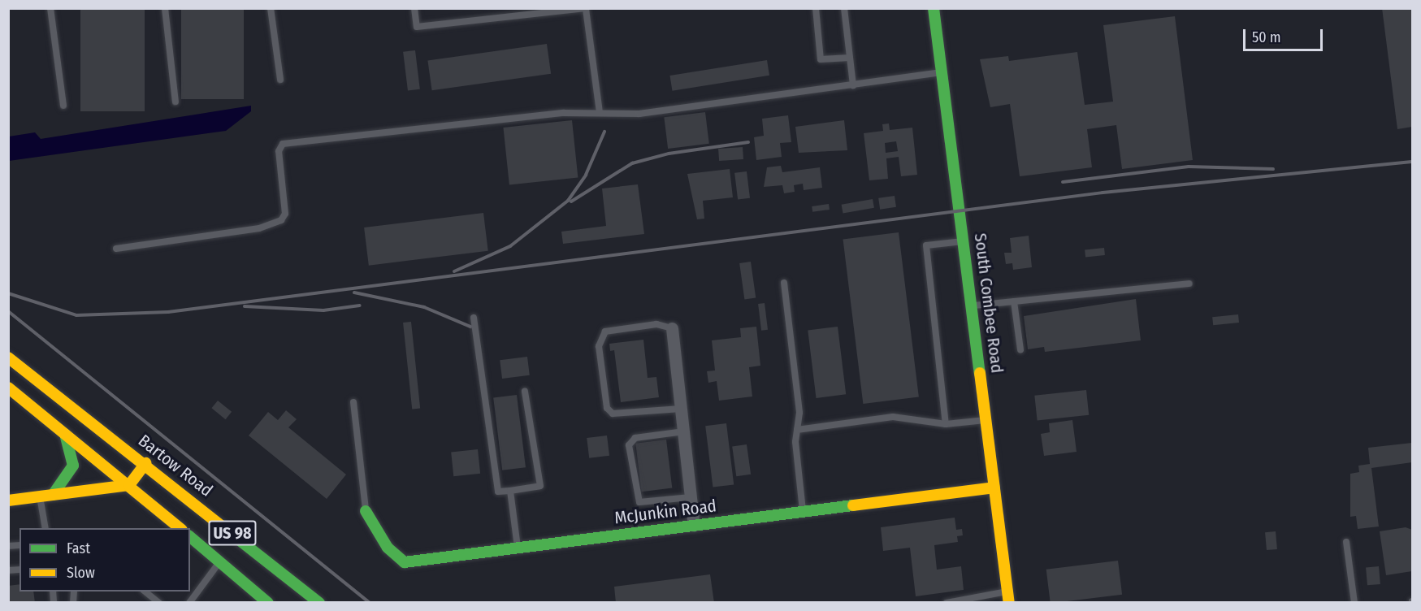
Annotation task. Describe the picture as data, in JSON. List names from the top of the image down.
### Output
{
  "streets": {
    "main road": [
      "South Combee Road",
      "Bartow Road",
      "McJunkin Road",
      "US 98"
    ]
  },
  "crossings": [
    ["South Combee Road", "McJunkin Road"]
  ],
  "legend": ["Fast", "Slow"],
  "scale_bar": "50 m"
}
